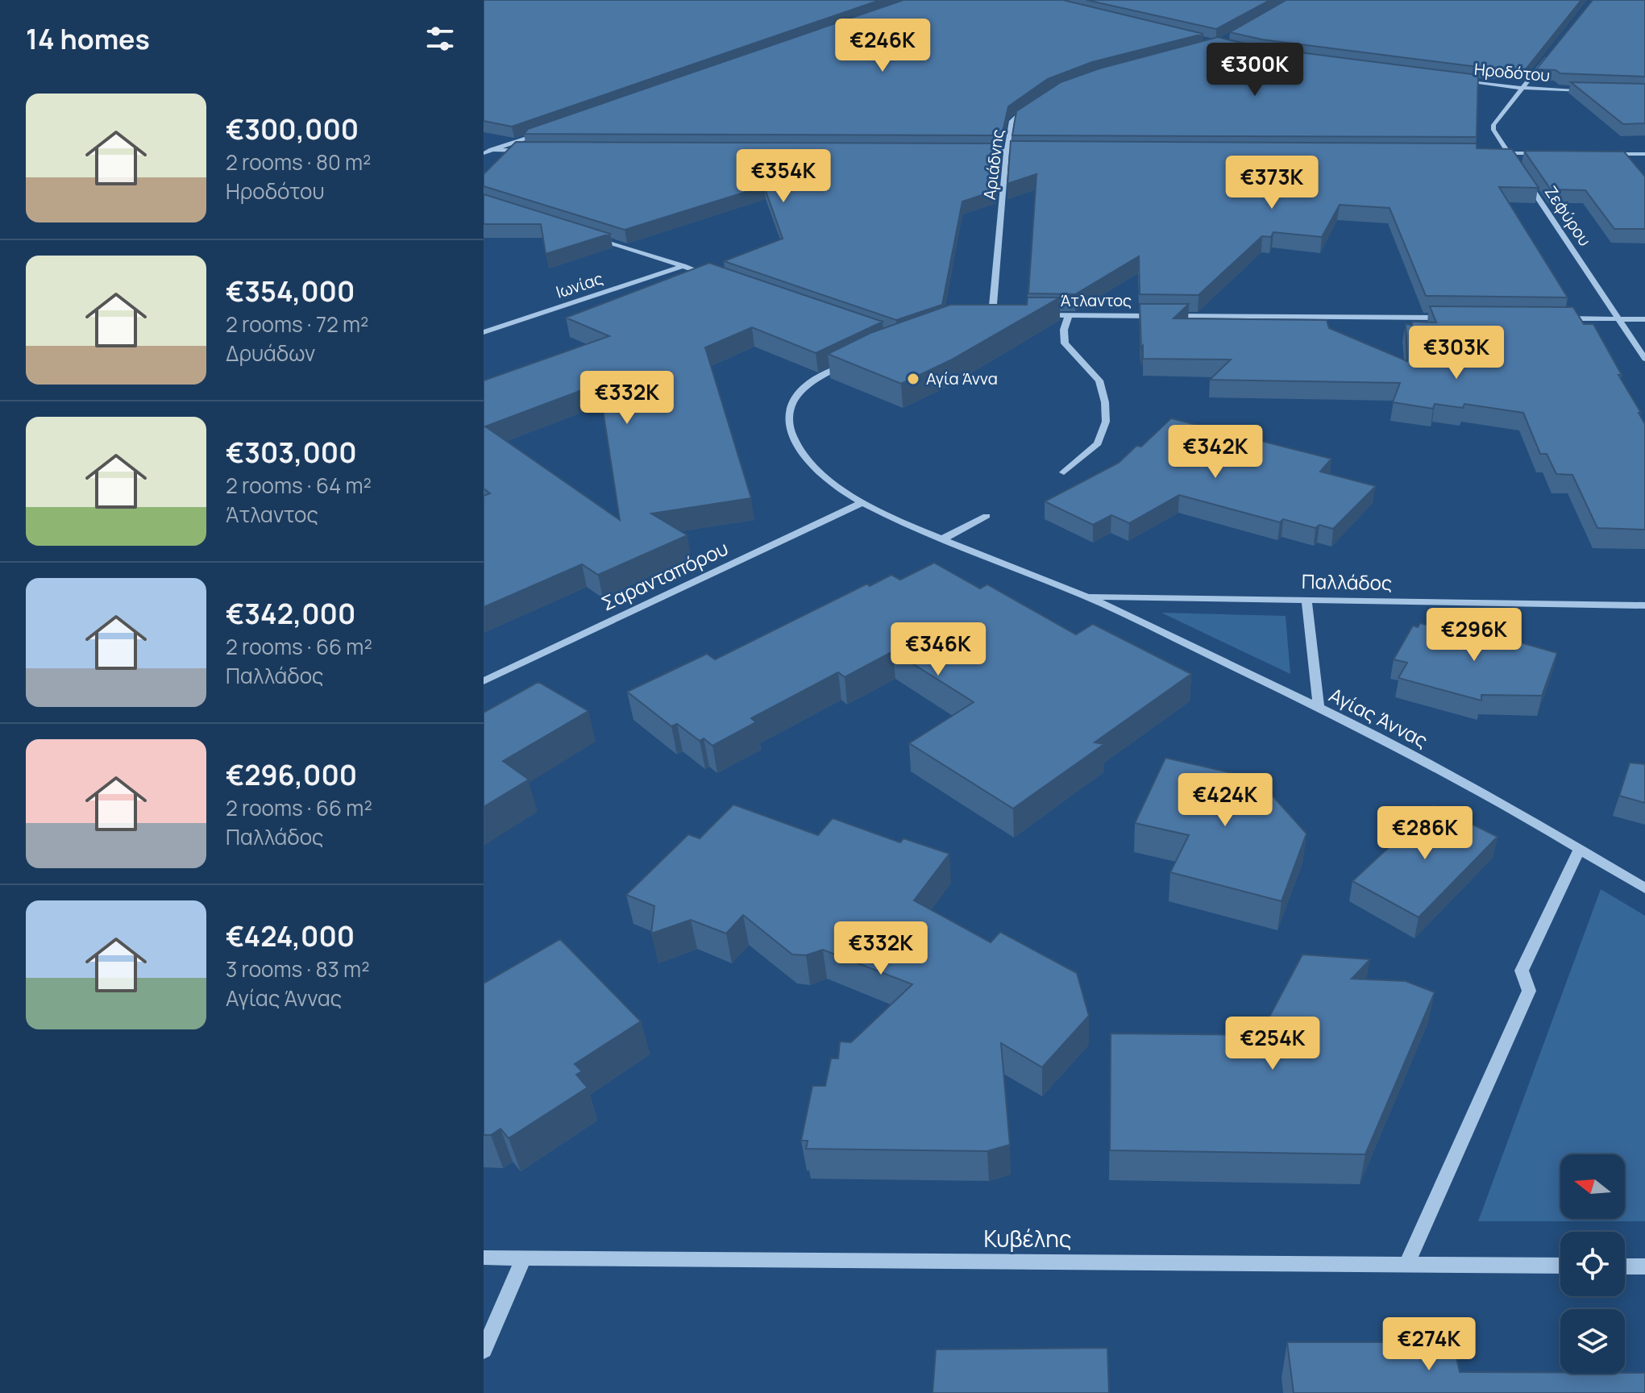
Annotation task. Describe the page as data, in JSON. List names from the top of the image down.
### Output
{
  "streets": {
    "street": [
      "Ηροδότου",
      "Αριάδνης",
      "Ζεφύρου",
      "Ιωνίας",
      "Άτλαντος",
      "Σαρανταπόρου",
      "Παλλάδος",
      "Αγίας Άννας",
      "Κυβέλης"
    ]
  },
  "crossings": [
    ["Παλλάδος", "Αγίας Άννας"]
  ],
  "places": ["Αγία Άννα"],
  "north": "left",
  "page": {
    "heading": "14 homes",
    "price": [
      "€246K",
      "€300K",
      "€354K",
      "€373K",
      "€303K",
      "€332K",
      "€342K",
      "€296K",
      "€346K",
      "€424K",
      "€286K",
      "€332K",
      "€254K",
      "€274K"
    ],
    "list": [
      {
        "name": "€300,000",
        "note": "2 rooms · 80 m² · Ηροδότου"
      },
      {
        "name": "€354,000",
        "note": "2 rooms · 72 m² · Δρυάδων"
      },
      {
        "name": "€303,000",
        "note": "2 rooms · 64 m² · Άτλαντος"
      },
      {
        "name": "€342,000",
        "note": "2 rooms · 66 m² · Παλλάδος"
      },
      {
        "name": "€296,000",
        "note": "2 rooms · 66 m² · Παλλάδος"
      },
      {
        "name": "€424,000",
        "note": "3 rooms · 83 m² · Αγίας Άννας"
      }
    ]
  }
}
